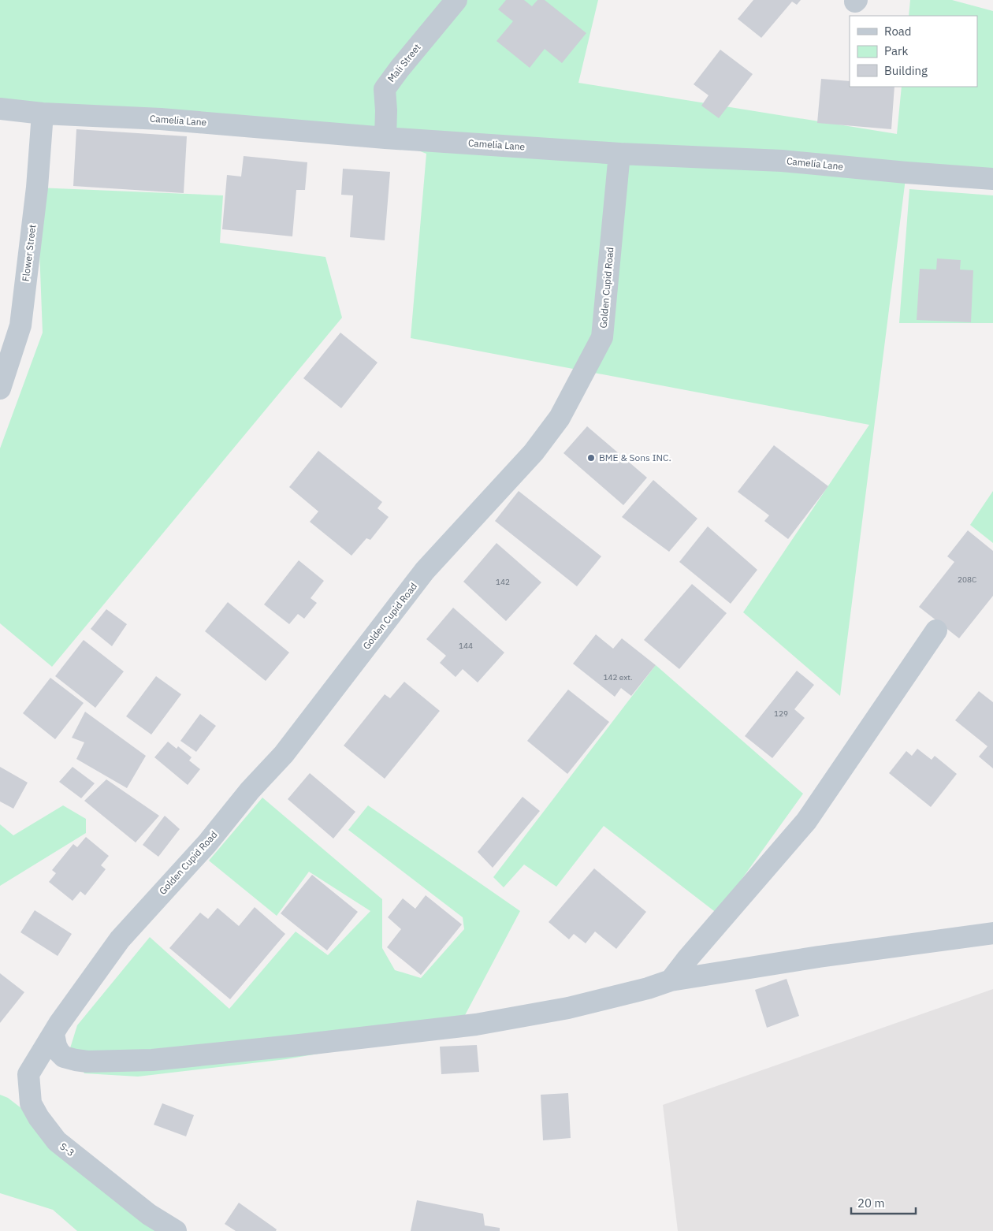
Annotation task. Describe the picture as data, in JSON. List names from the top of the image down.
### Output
{
  "streets": {
    "street": [
      "Mali Street",
      "Camelia Lane",
      "Flower Street",
      "Golden Cupid Road",
      "S-3"
    ]
  },
  "crossings": [
    ["Mali Street", "Camelia Lane"],
    ["Camelia Lane", "Flower Street"],
    ["Camelia Lane", "Golden Cupid Road"],
    ["Golden Cupid Road", "S-3"]
  ],
  "places": ["BME & Sons INC."],
  "house_numbers": [
    "208C",
    "142",
    "144",
    "142 ext.",
    "129"
  ],
  "legend": ["Road", "Park", "Building"],
  "scale_bar": "20 m"
}
